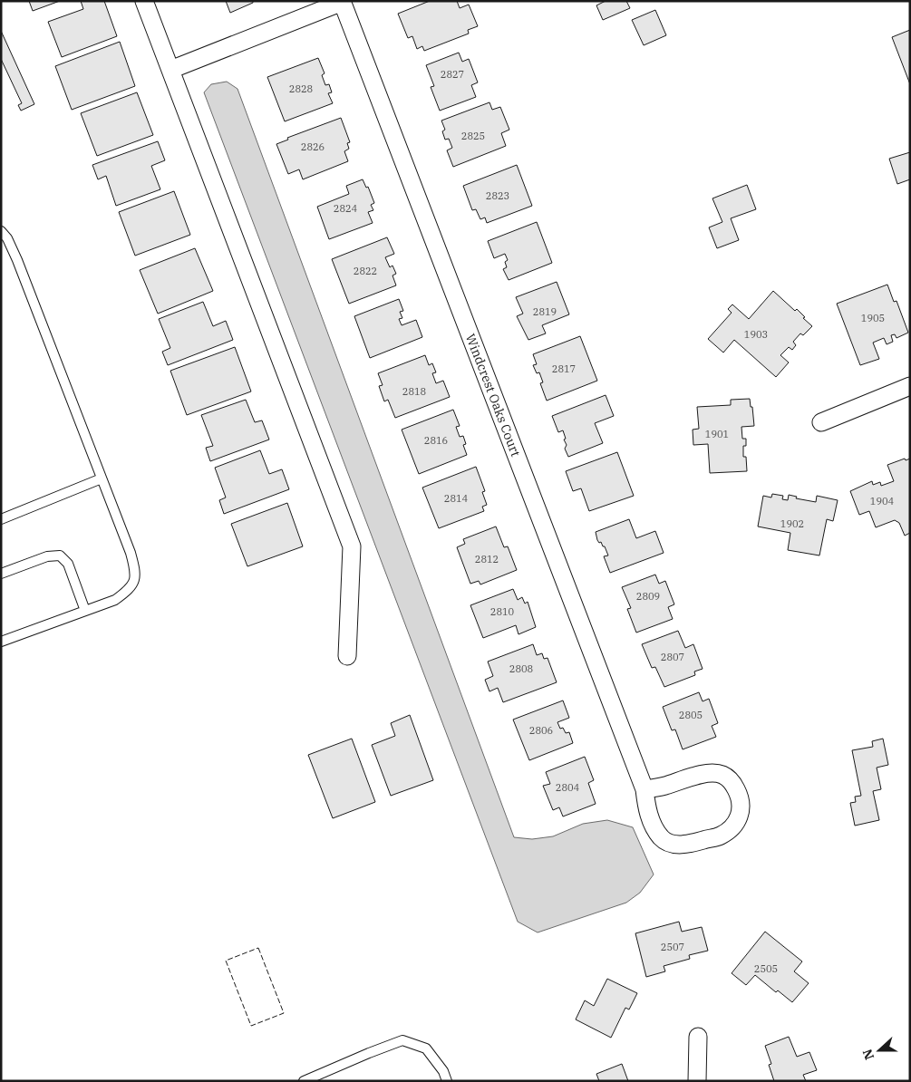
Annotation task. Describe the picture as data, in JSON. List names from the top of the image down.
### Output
{
  "streets": {
    "street": ["Windcrest Oaks Court"]
  },
  "house_numbers": [
    "2827",
    "2828",
    "2825",
    "2826",
    "2823",
    "2824",
    "2822",
    "2819",
    "1905",
    "1903",
    "2817",
    "2818",
    "1901",
    "2816",
    "2814",
    "1904",
    "1902",
    "2812",
    "2809",
    "2810",
    "2807",
    "2808",
    "2805",
    "2806",
    "2804",
    "2507",
    "2505"
  ],
  "north": "left"
}
